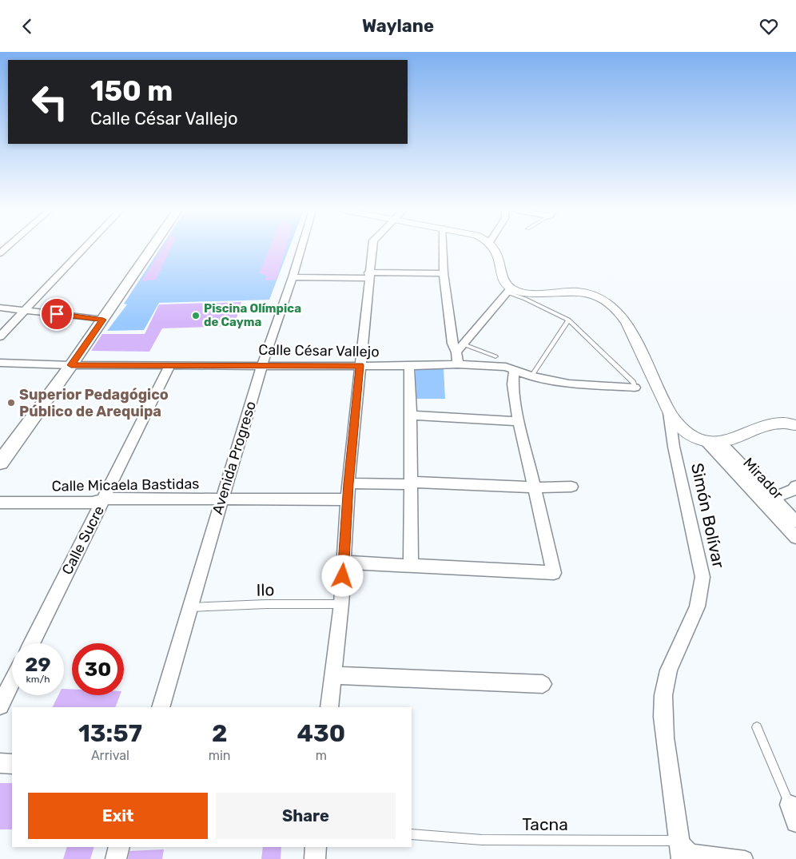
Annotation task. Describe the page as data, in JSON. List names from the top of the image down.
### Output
{
  "streets": {
    "street": [
      "Calle César Vallejo",
      "Avenida Progreso",
      "Mirador",
      "Calle Micaela Bastidas",
      "Simón Bolívar",
      "Calle Sucre"
    ],
    "lane": ["Ilo", "Tacna"]
  },
  "crossings": [
    ["Calle César Vallejo", "Avenida Progreso"],
    ["Calle César Vallejo", "Calle Sucre"],
    ["Avenida Progreso", "Calle Micaela Bastidas"],
    ["Avenida Progreso", "Ilo"],
    ["Calle Micaela Bastidas", "Calle Sucre"],
    ["Simón Bolívar", "Tacna"]
  ],
  "places": ["Piscina Olímpica de Cayma", "Superior Pedagógico Público de Arequipa"],
  "page": {
    "header": "Waylane",
    "turn": ["150 m", "Calle César Vallejo"],
    "speed": "29 km/h",
    "limit": "30",
    "eta": [
      "13:57",
      "Arrival",
      "2",
      "min",
      "430",
      "m"
    ],
    "buttons": ["Exit", "Share"]
  }
}
